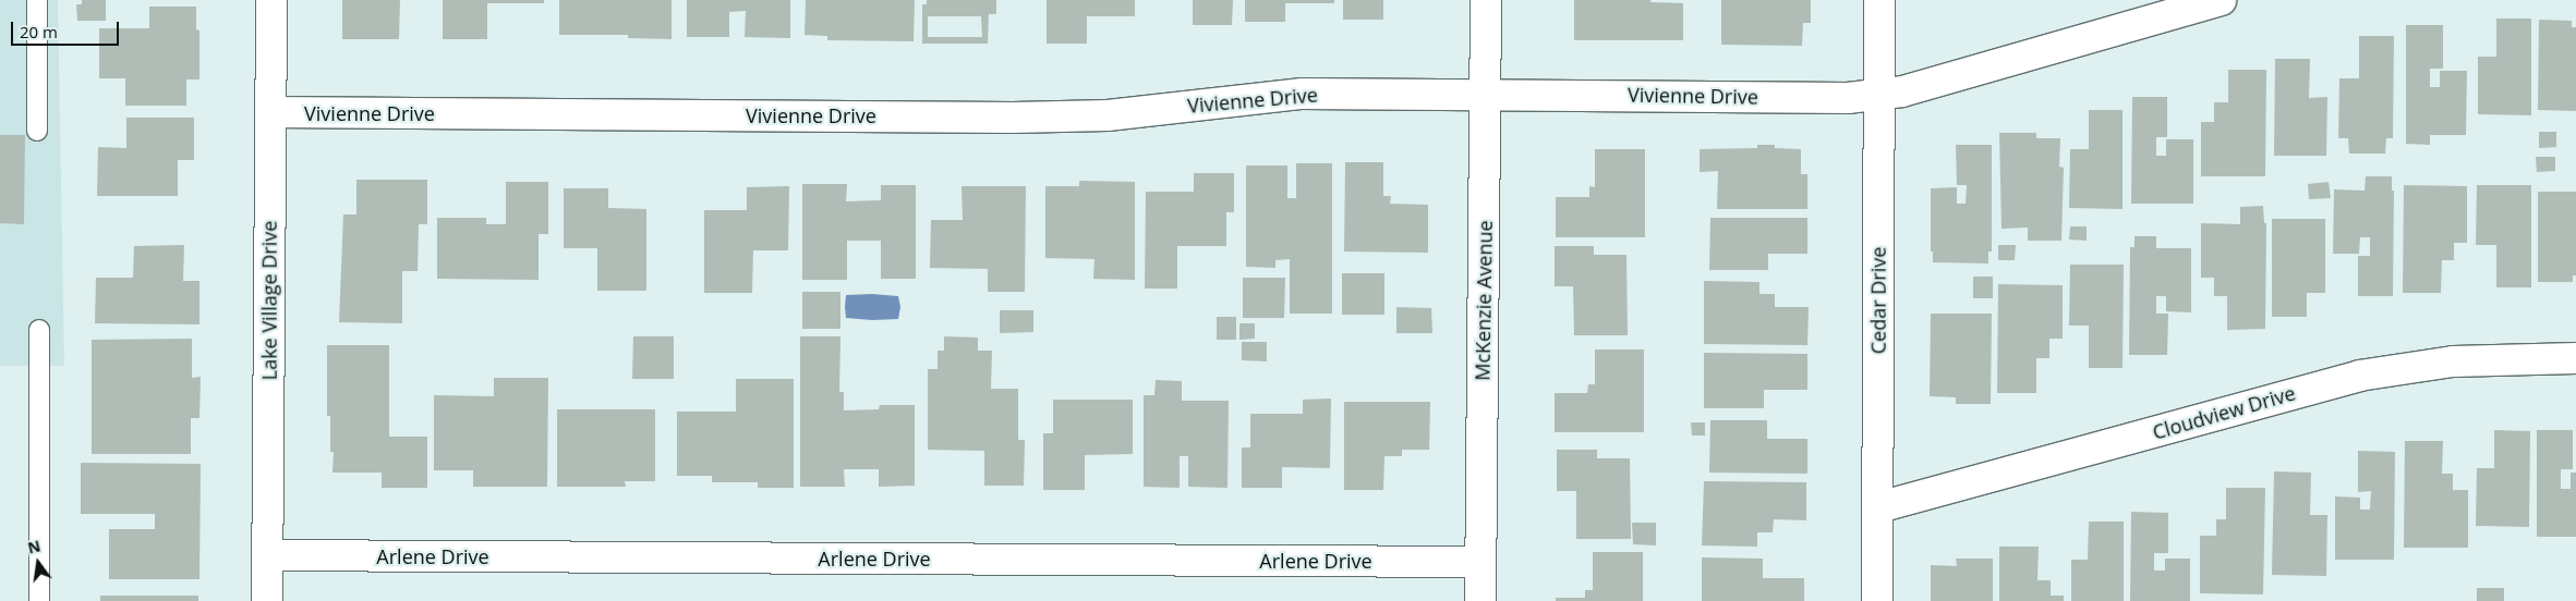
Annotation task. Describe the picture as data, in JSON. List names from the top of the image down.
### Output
{
  "streets": {
    "street": [
      "Vivienne Drive",
      "Lake Village Drive",
      "McKenzie Avenue",
      "Cedar Drive",
      "Cloudview Drive",
      "Arlene Drive"
    ]
  },
  "crossings": [
    ["Vivienne Drive", "Lake Village Drive"],
    ["Vivienne Drive", "McKenzie Avenue"],
    ["Vivienne Drive", "Cedar Drive"],
    ["Lake Village Drive", "Arlene Drive"],
    ["McKenzie Avenue", "Arlene Drive"],
    ["Cedar Drive", "Cloudview Drive"]
  ],
  "scale_bar": "20 m",
  "north": "top"
}
